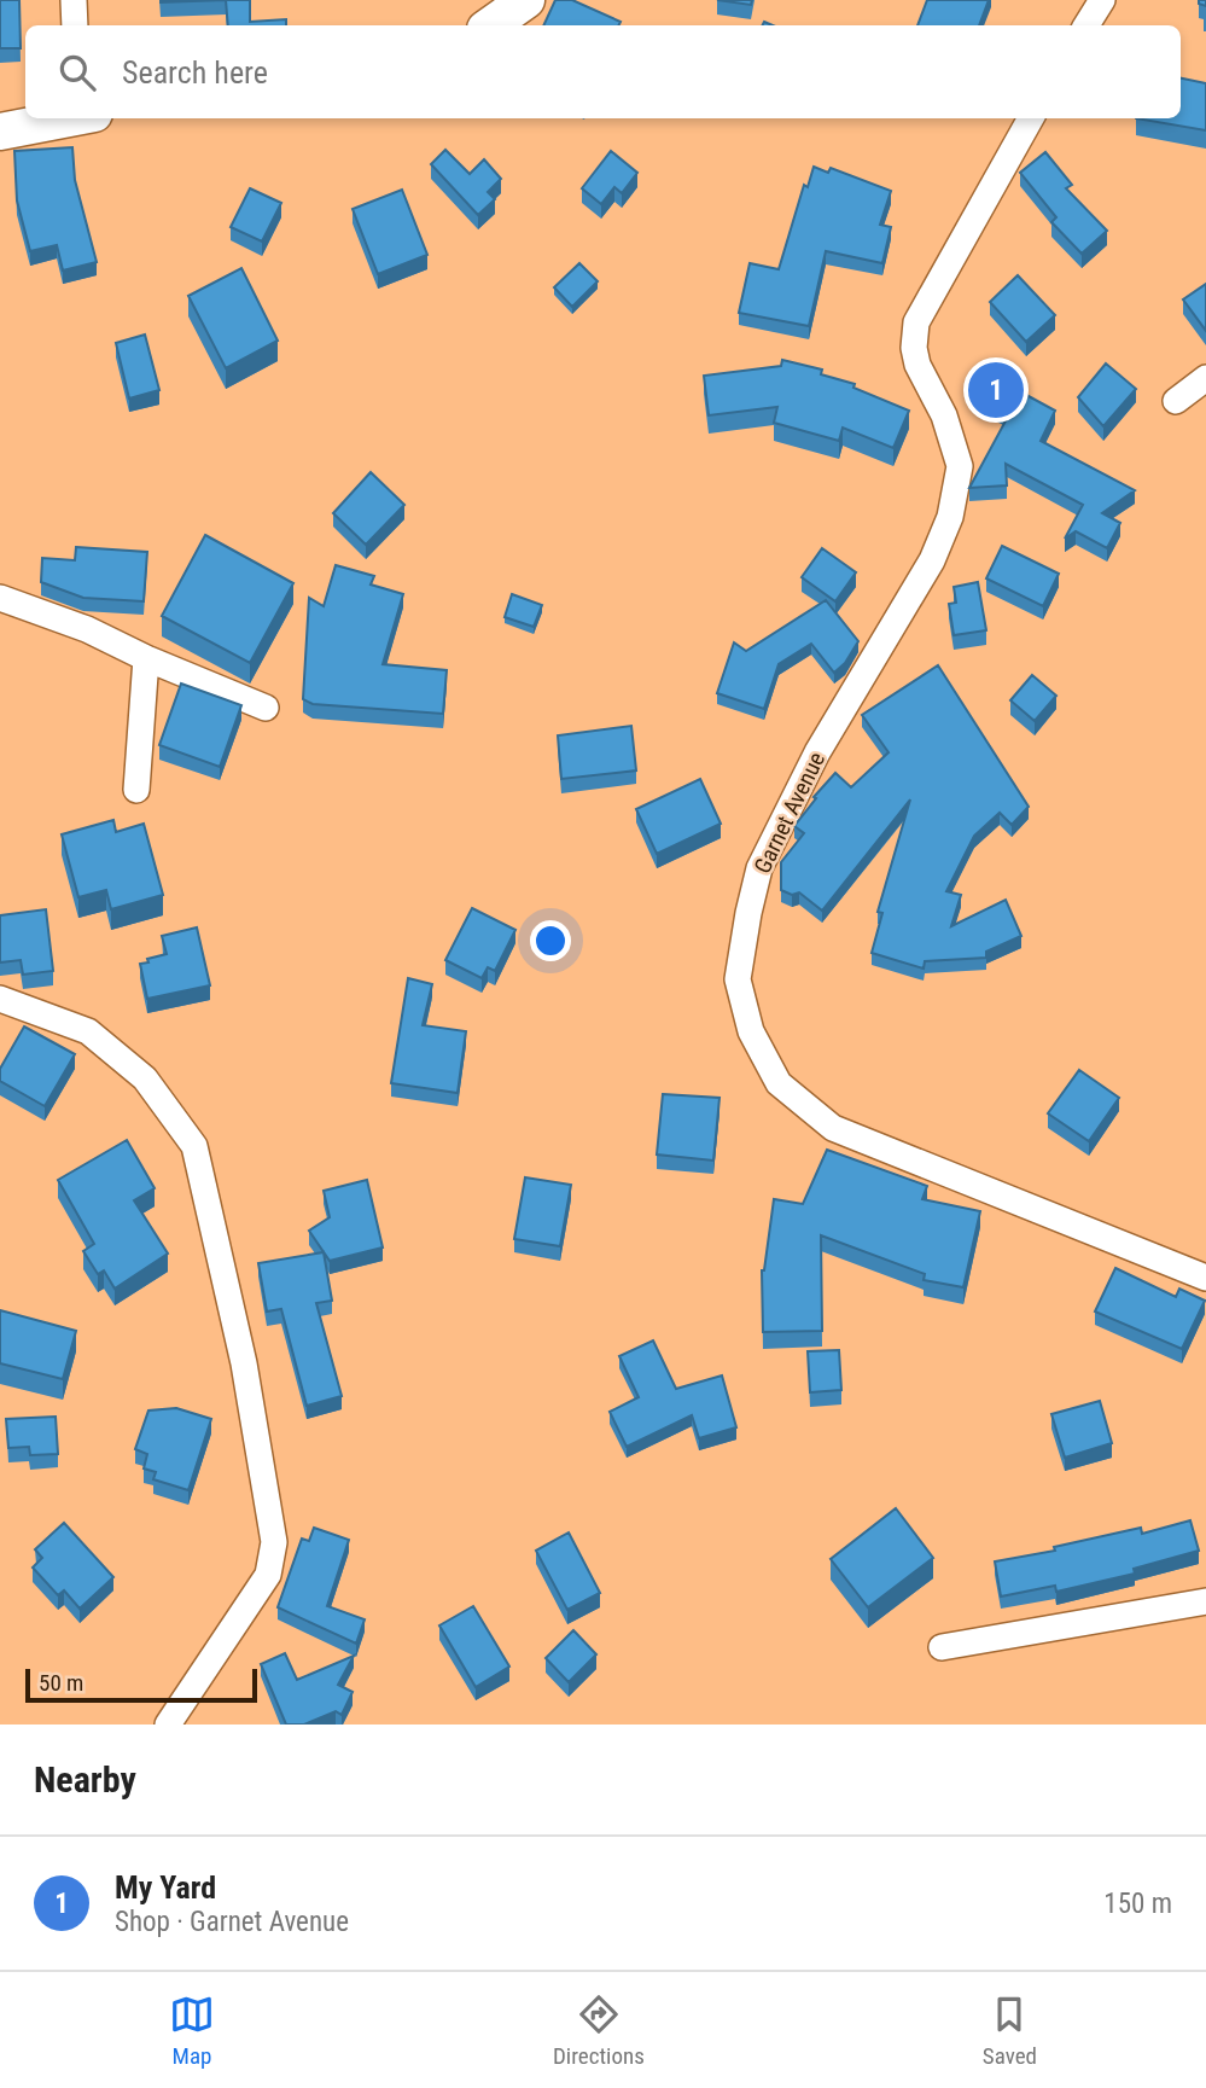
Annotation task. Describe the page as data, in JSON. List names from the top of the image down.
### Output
{
  "streets": {
    "street": ["Garnet Avenue"]
  },
  "scale_bar": "50 m",
  "page": {
    "search": "Search here",
    "pins": "1",
    "scale": "50 m",
    "heading": "Nearby",
    "list": [
      {
        "mark": "1",
        "name": "My Yard",
        "note": "Shop · Garnet Avenue",
        "value": "150 m"
      }
    ],
    "nav": ["Map", "Directions", "Saved"]
  }
}
